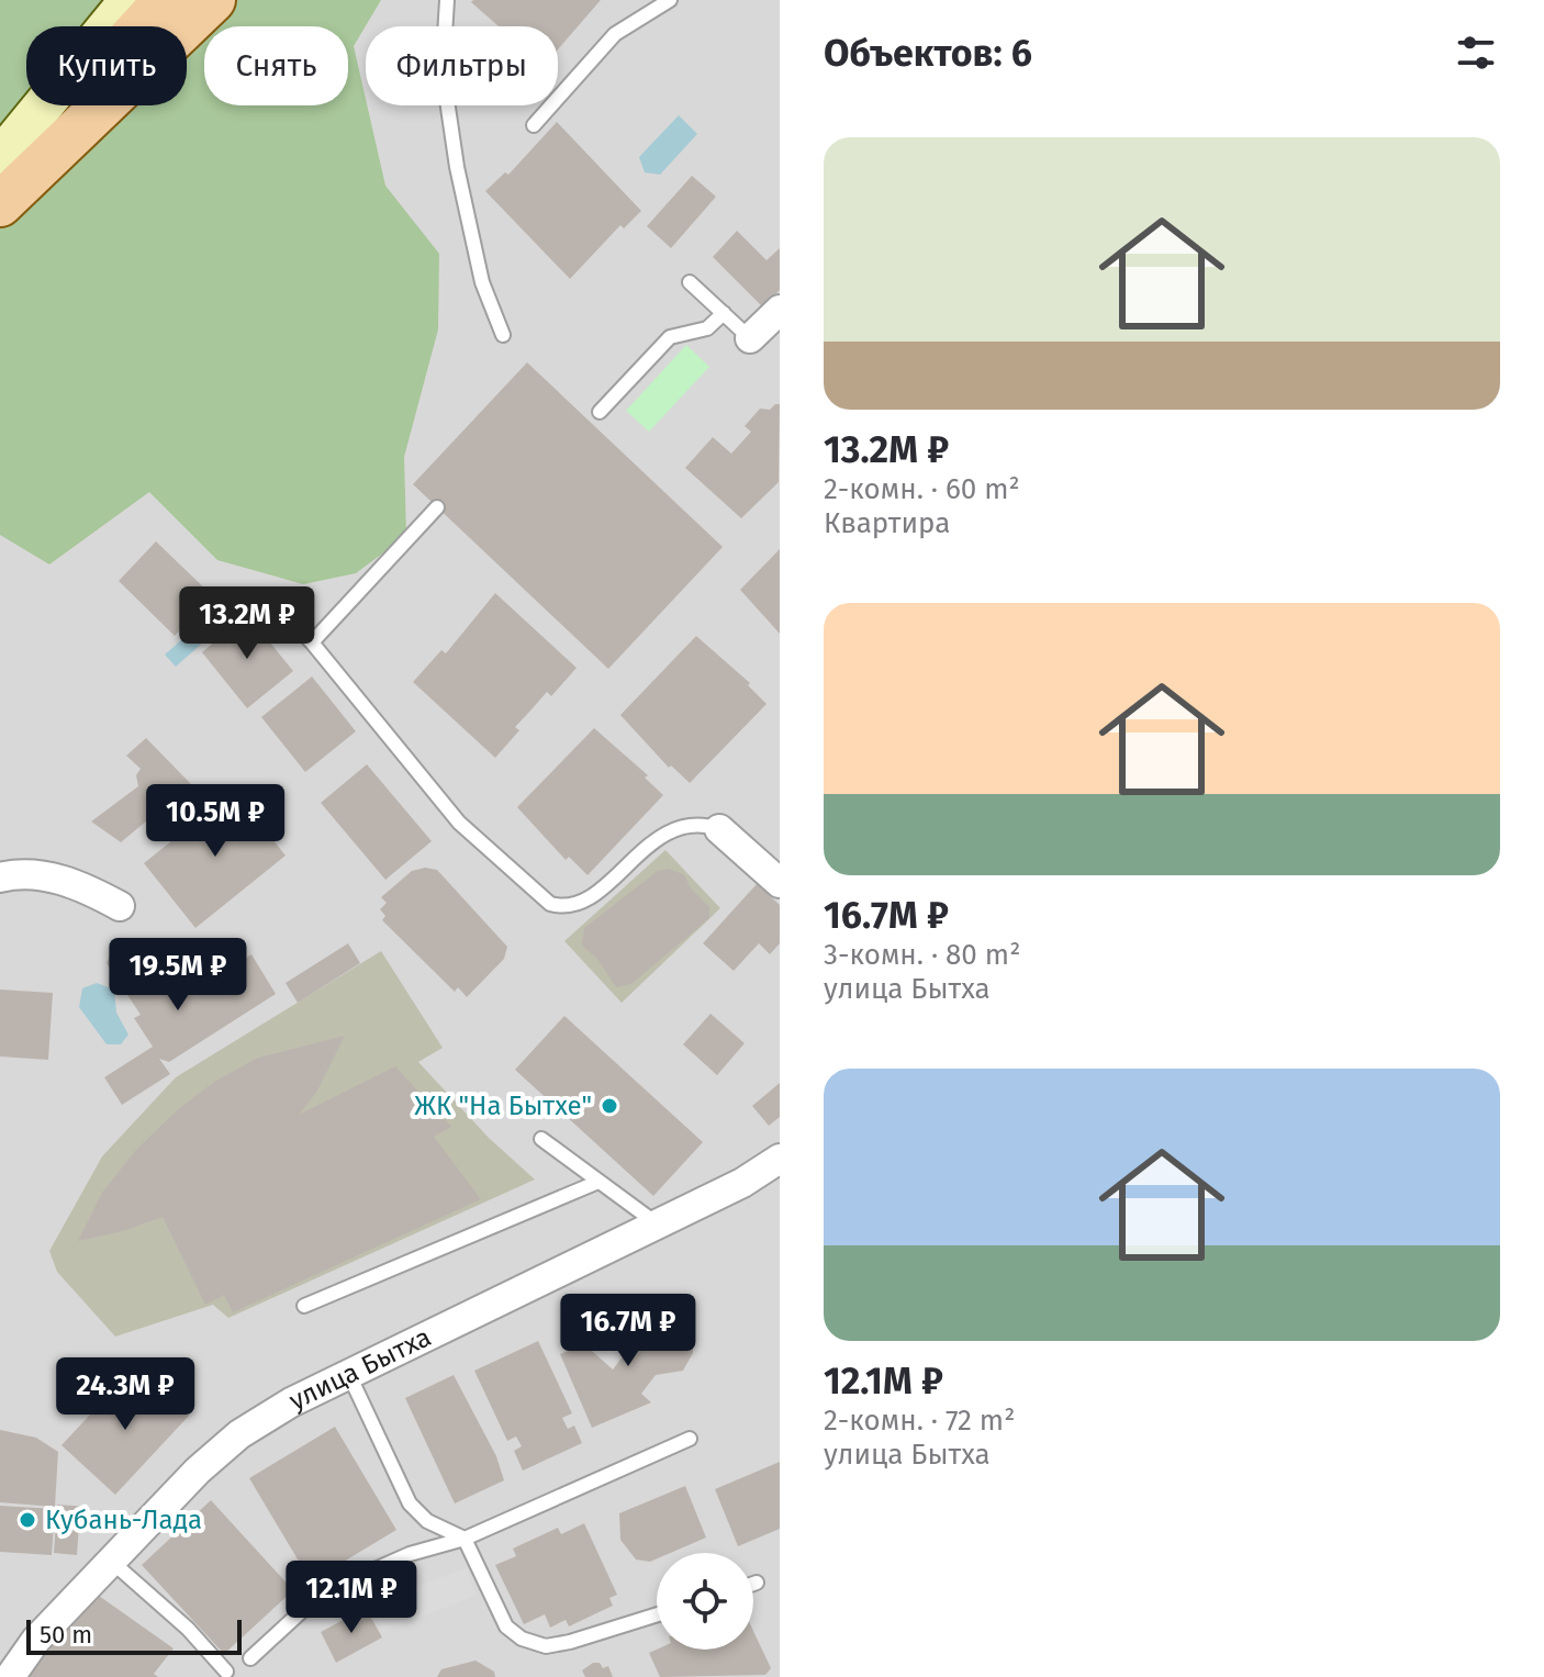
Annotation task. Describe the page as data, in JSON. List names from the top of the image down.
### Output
{
  "streets": {
    "street": ["улица Бытха"]
  },
  "places": ["ЖК \"На Бытхе\"", "Кубань-Лада"],
  "scale_bar": "50 m",
  "page": {
    "heading": "Объектов: 6",
    "chip": ["Купить", "Снять", "Фильтры"],
    "list": [
      {
        "name": "13.2M ₽",
        "note": "2-комн. · 60 m² · Квартира"
      },
      {
        "name": "16.7M ₽",
        "note": "3-комн. · 80 m² · улица Бытха"
      },
      {
        "name": "12.1M ₽",
        "note": "2-комн. · 72 m² · улица Бытха"
      }
    ],
    "price": [
      "13.2M ₽",
      "10.5M ₽",
      "19.5M ₽",
      "16.7M ₽",
      "24.3M ₽",
      "12.1M ₽"
    ],
    "scale": "50 m"
  }
}
